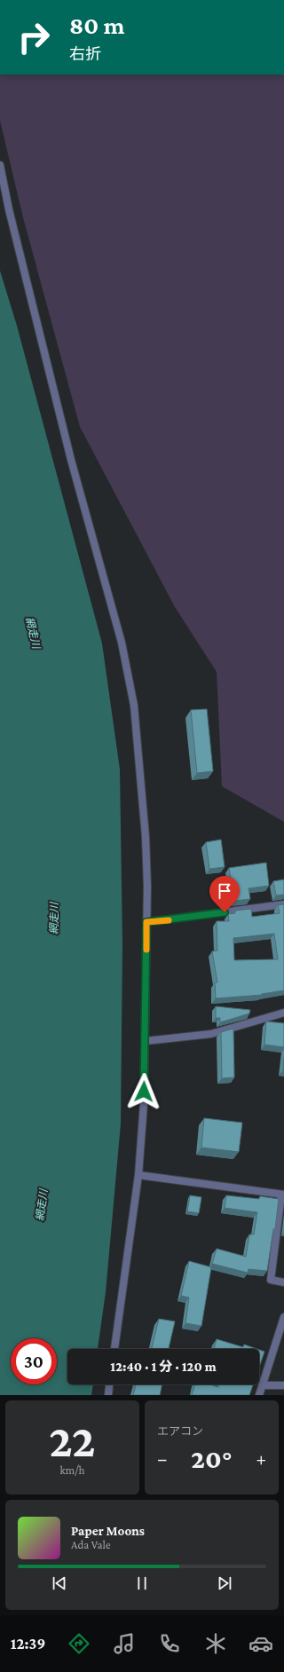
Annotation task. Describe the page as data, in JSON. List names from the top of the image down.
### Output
{
  "water": ["網走川"],
  "page": {
    "turn": ["80 m", "右折"],
    "limit": "30",
    "trip": "12:40 · 1 分 · 120 m",
    "tile": [
      ["22", "km/h"],
      "エアコン"
    ],
    "heat": ["−", "20°", "+"],
    "song": ["Paper Moons", "Ada Vale"],
    "tabs": "12:39"
  }
}
